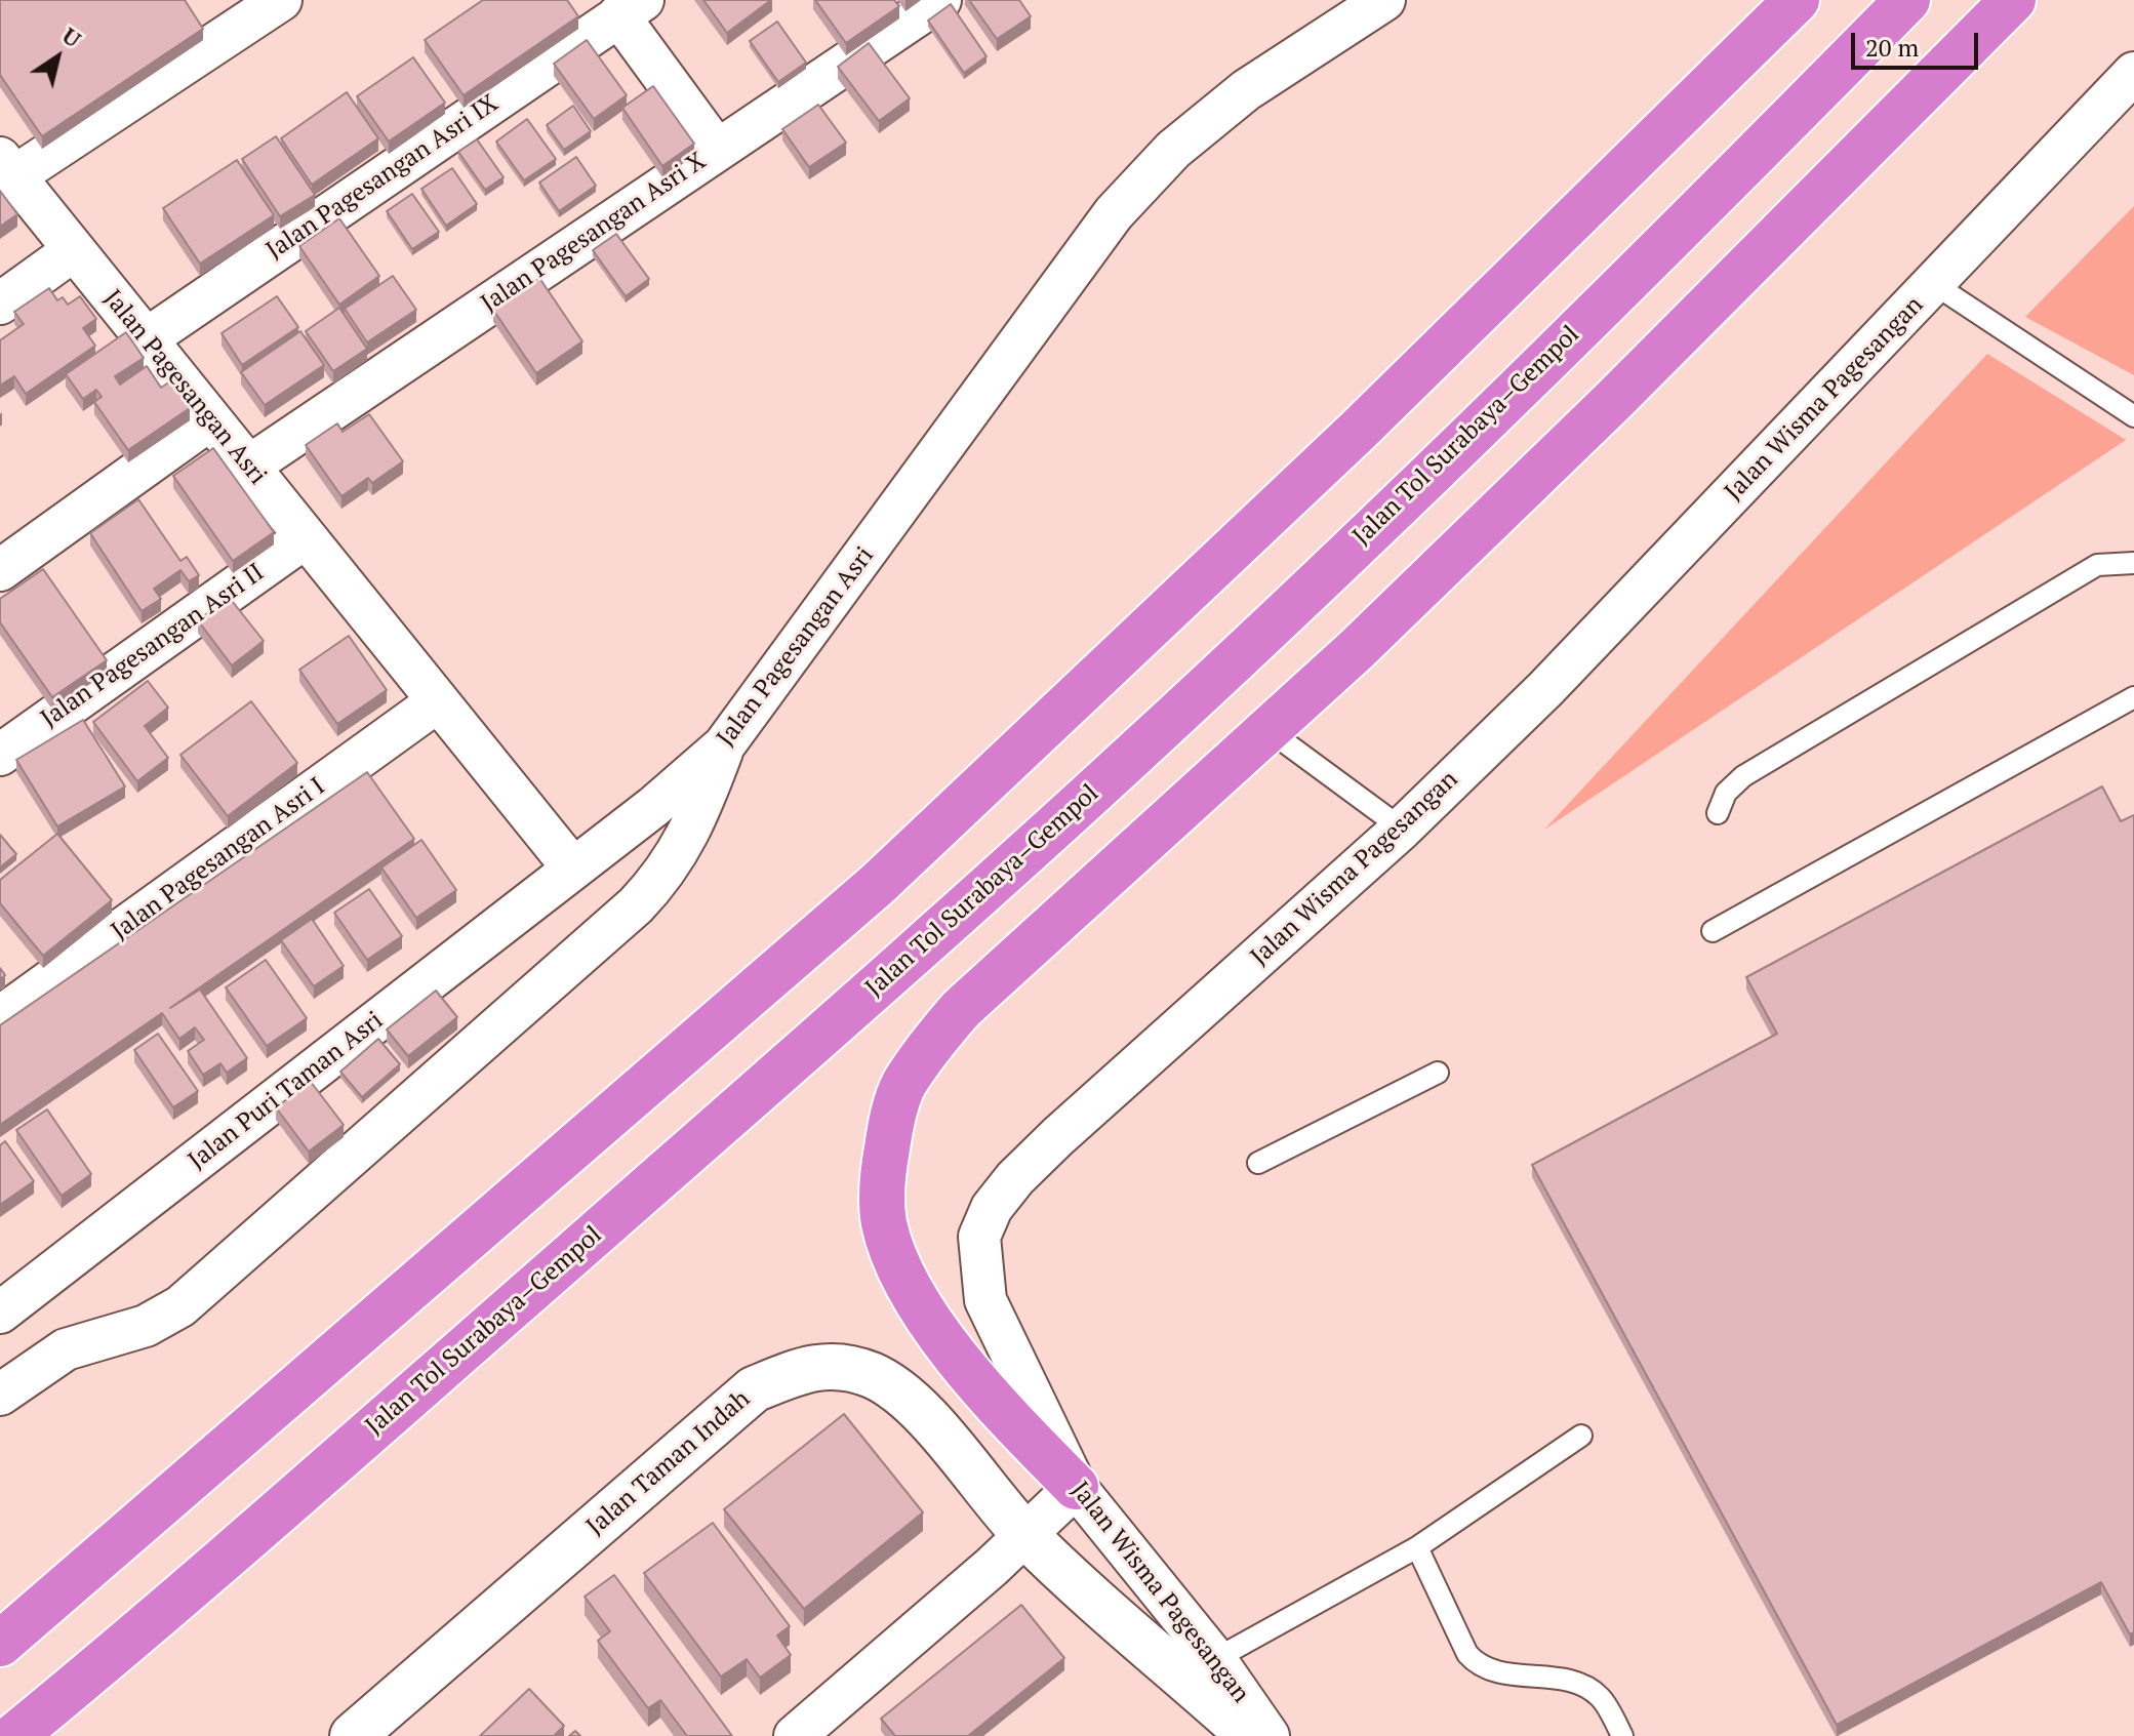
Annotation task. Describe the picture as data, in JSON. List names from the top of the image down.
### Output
{
  "streets": {
    "highway": ["Jalan Tol Surabaya–Gempol"],
    "street": [
      "Jalan Pagesangan Asri IX",
      "Jalan Pagesangan Asri X",
      "Jalan Pagesangan Asri",
      "Jalan Wisma Pagesangan",
      "Jalan Pagesangan Asri II",
      "Jalan Pagesangan Asri I",
      "Jalan Puri Taman Asri",
      "Jalan Taman Indah"
    ]
  },
  "crossings": [
    ["Jalan Pagesangan Asri IX", "Jalan Pagesangan Asri X"],
    ["Jalan Pagesangan Asri IX", "Jalan Pagesangan Asri"],
    ["Jalan Pagesangan Asri X", "Jalan Pagesangan Asri"],
    ["Jalan Pagesangan Asri", "Jalan Pagesangan Asri II"],
    ["Jalan Pagesangan Asri", "Jalan Pagesangan Asri I"],
    ["Jalan Pagesangan Asri", "Jalan Puri Taman Asri"]
  ],
  "scale_bar": "20 m",
  "north": "top right"
}
